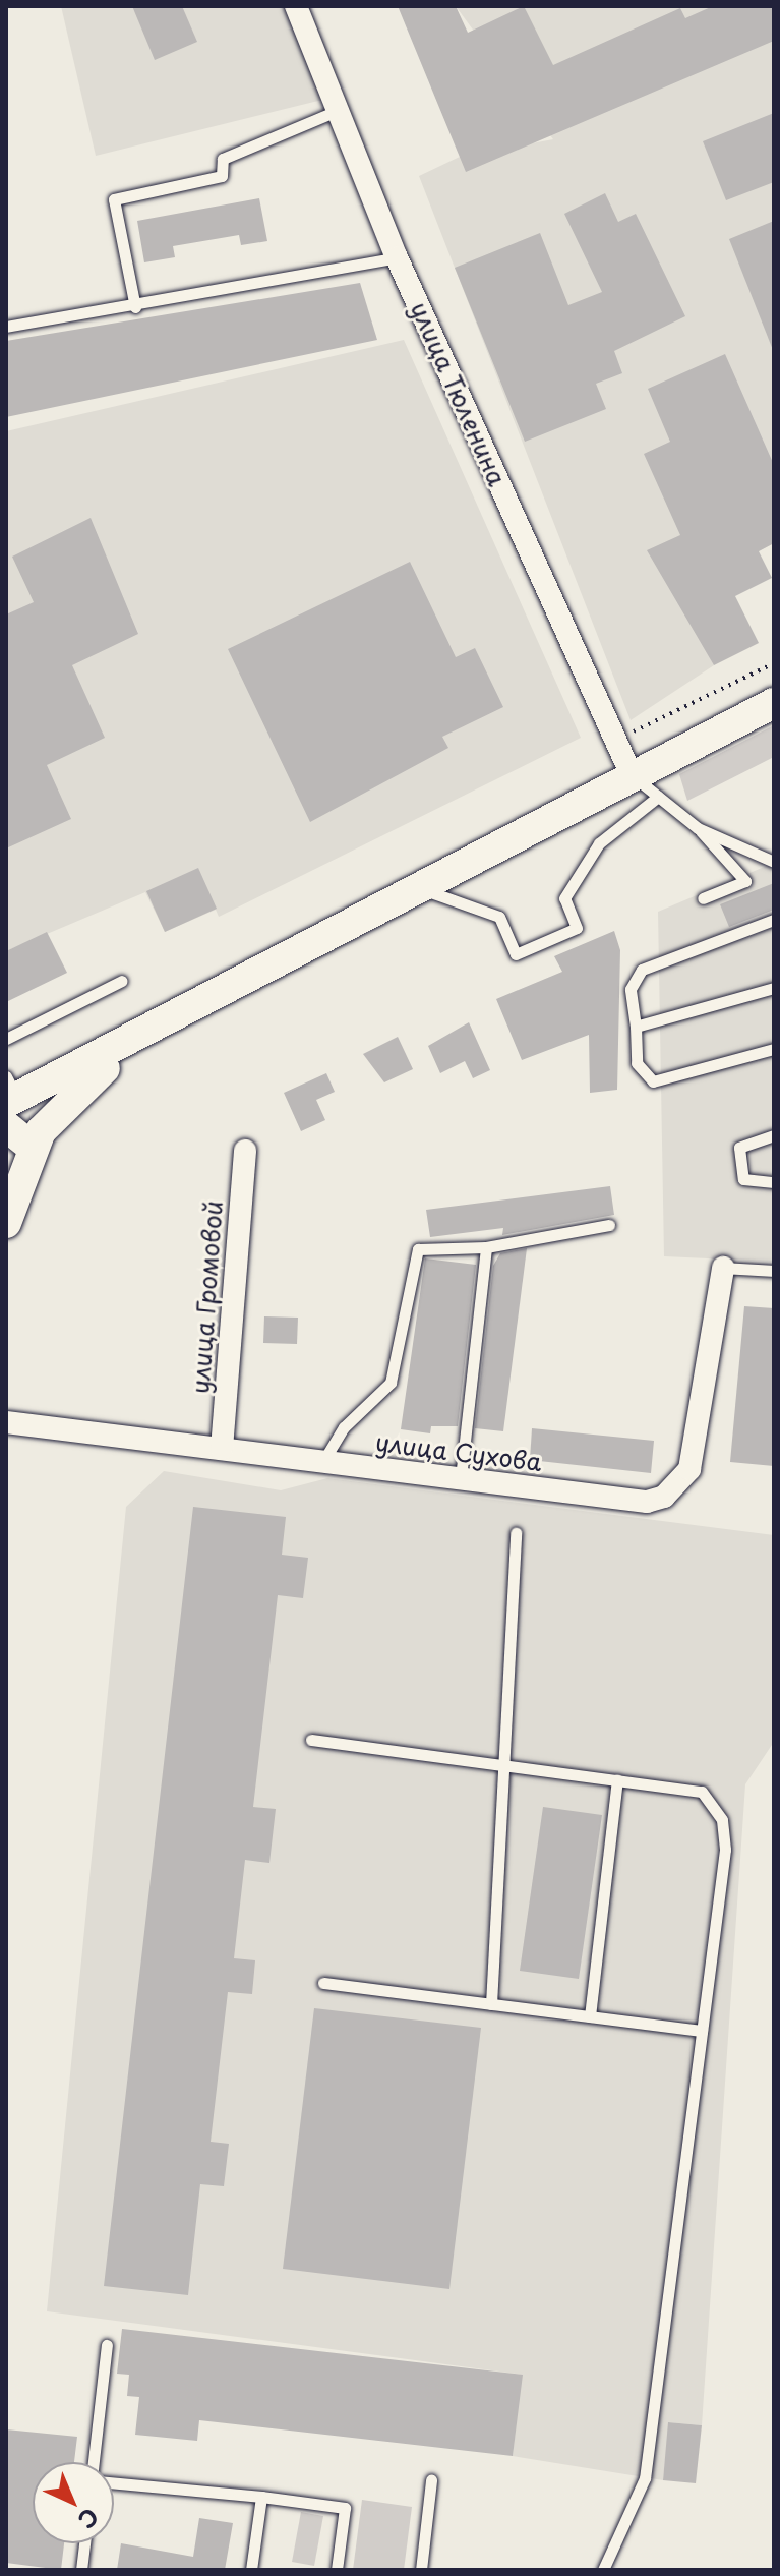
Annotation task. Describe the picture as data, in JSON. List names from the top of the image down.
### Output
{
  "streets": {
    "street": ["улица Тюленина", "улица Громовой", "улица Сухова"]
  },
  "crossings": [
    ["улица Громовой", "улица Сухова"]
  ],
  "north": "bottom right"
}
